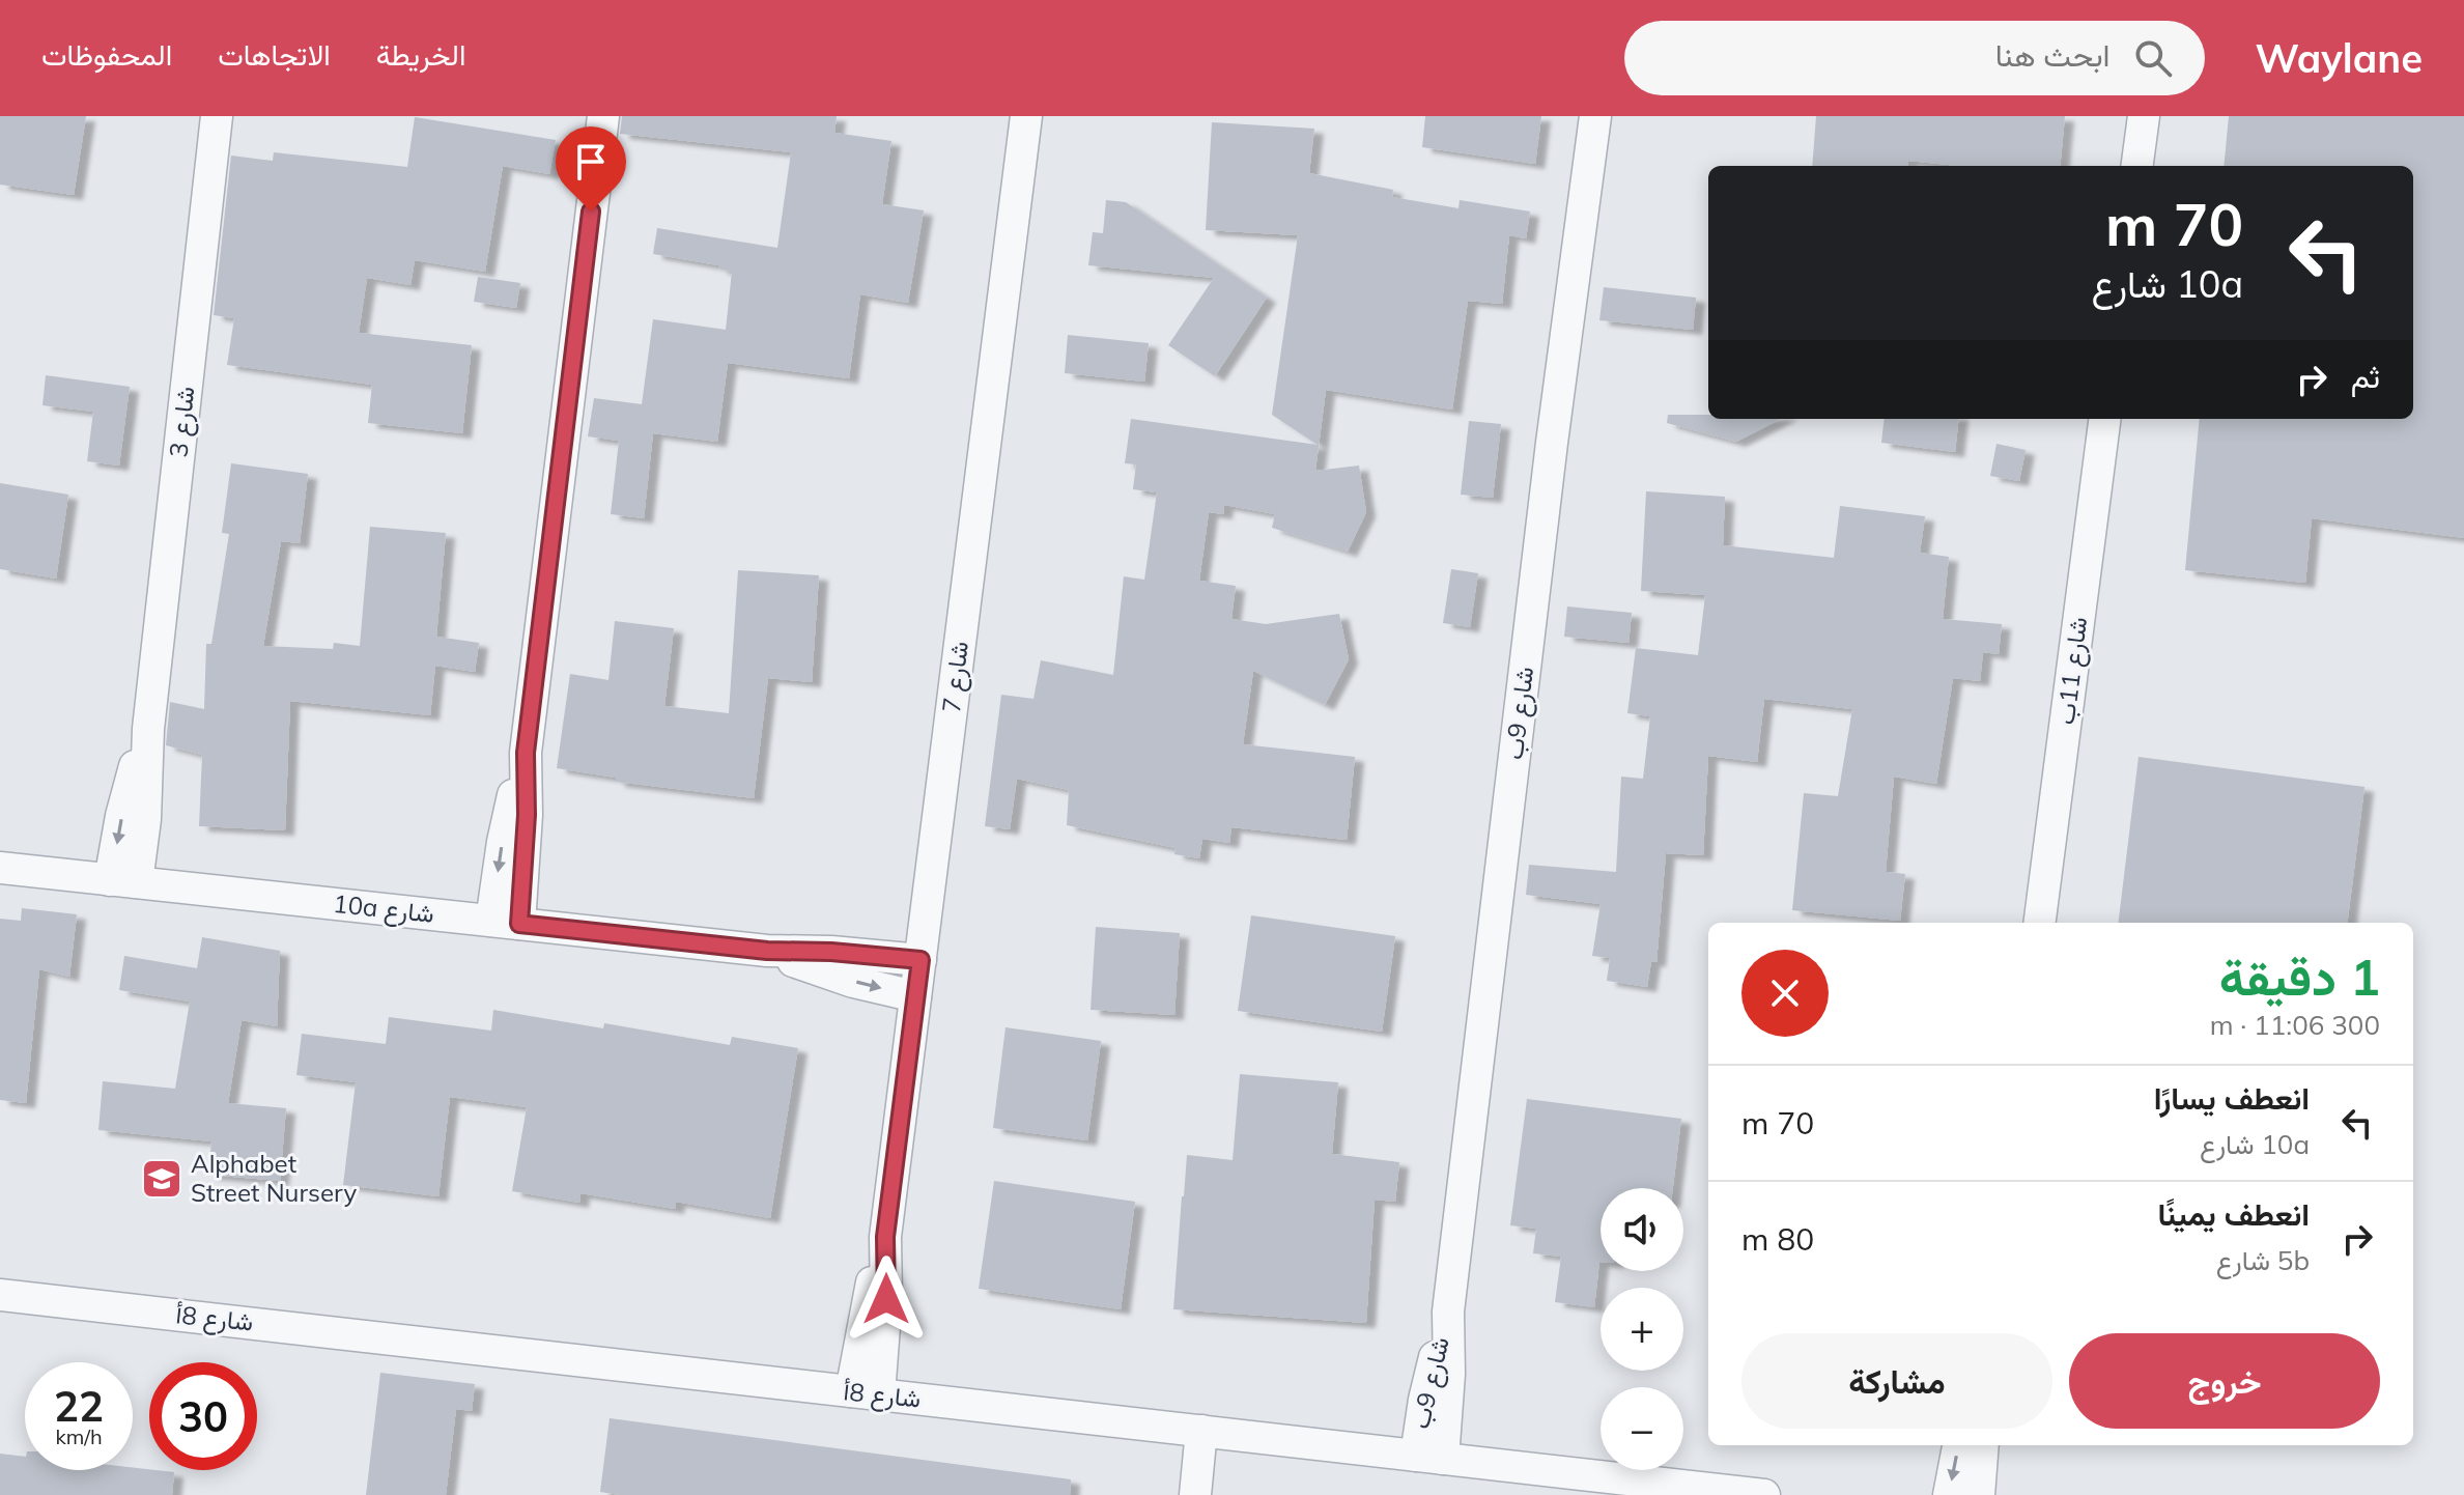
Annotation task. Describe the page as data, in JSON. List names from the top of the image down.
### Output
{
  "streets": {
    "street": [
      "شارع 3",
      "شارع 11ب",
      "شارع 7",
      "شارع 9ب",
      "10a شارع",
      "شارع 8أ"
    ]
  },
  "crossings": [
    ["شارع 3", "10a شارع"],
    ["شارع 7", "10a شارع"],
    ["شارع 7", "شارع 8أ"],
    ["شارع 9ب", "شارع 8أ"]
  ],
  "places": {
    "school or university": ["Alphabet Street Nursery"]
  },
  "page": {
    "header": "Waylane",
    "search": "ابحث هنا",
    "nav": ["الخريطة", "الاتجاهات", "المحفوظات"],
    "turn": ["70 m", "10a شارع"],
    "then": "ثم",
    "heading": ["1 دقيقة", "300 m · 11:06"],
    "list": [
      {
        "name": "انعطف يسارًا",
        "note": "10a شارع",
        "value": "70 m"
      },
      {
        "name": "انعطف يمينًا",
        "note": "5b شارع",
        "value": "80 m"
      }
    ],
    "map_buttons": ["+", "−"],
    "buttons": ["خروج", "مشاركة"],
    "speed": "22 km/h",
    "limit": "30"
  }
}
